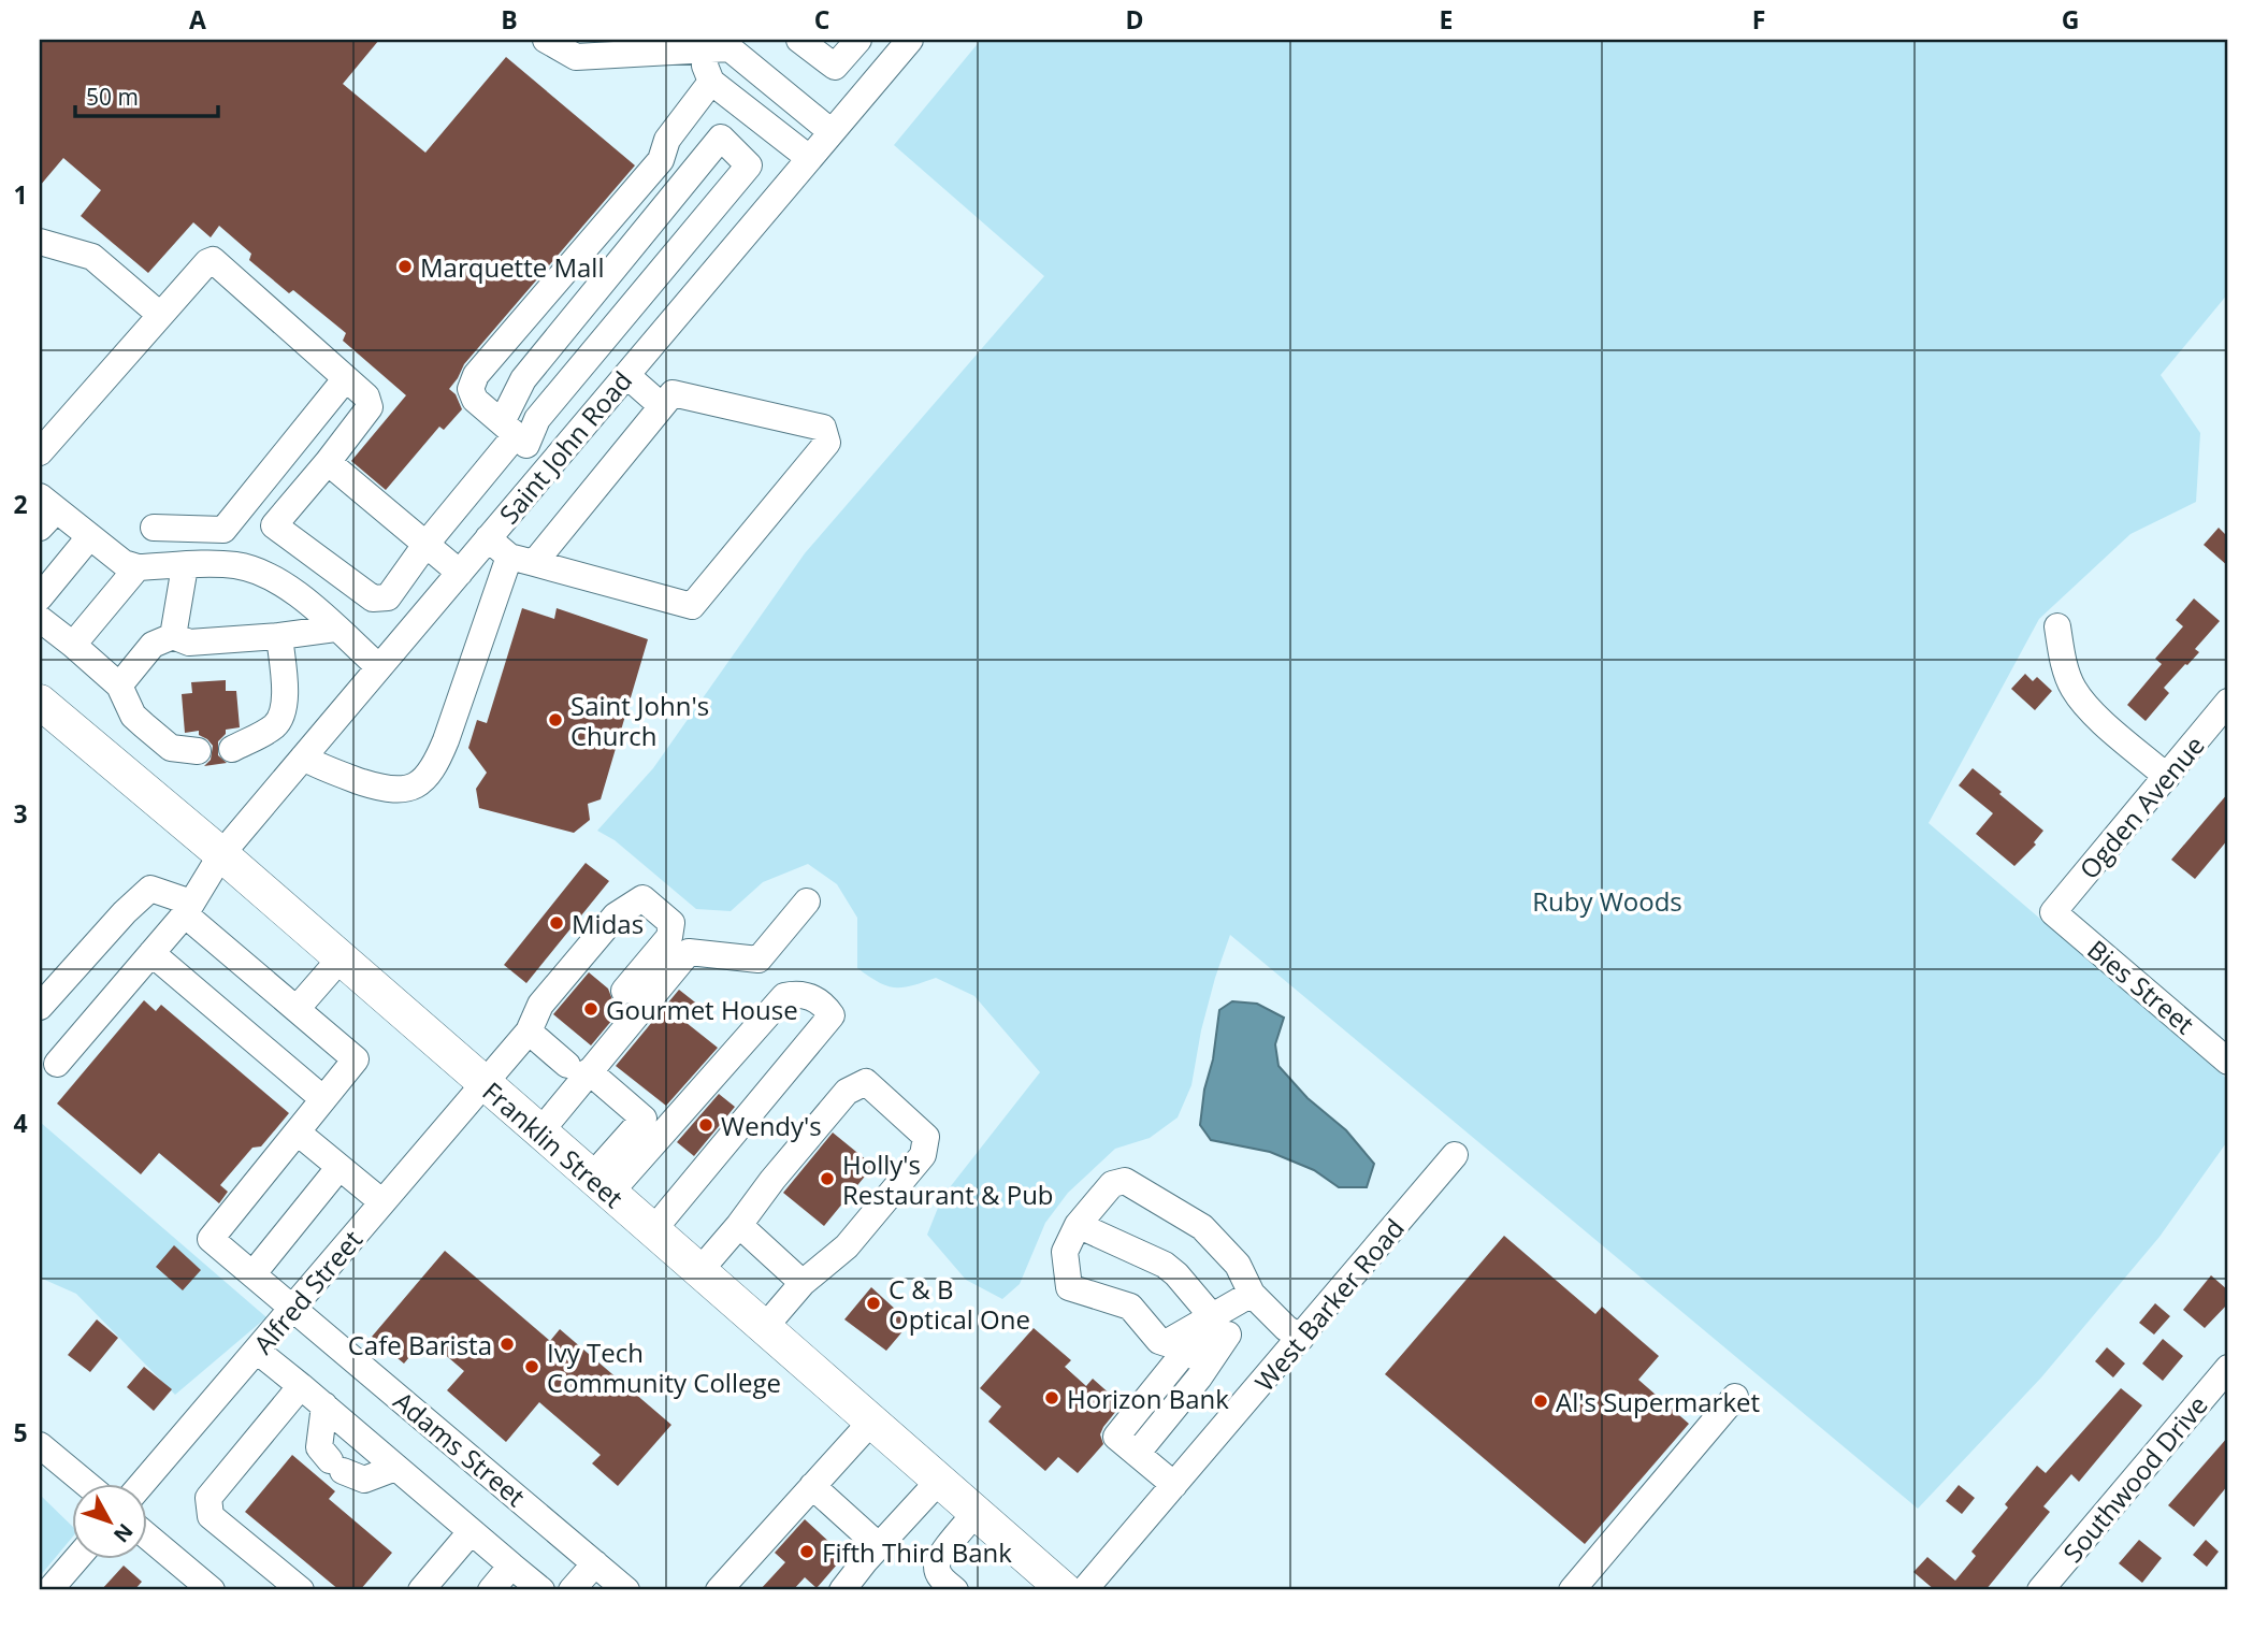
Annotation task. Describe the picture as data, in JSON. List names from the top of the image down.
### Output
{
  "streets": {
    "main road": ["Franklin Street"],
    "street": [
      "Saint John Road",
      "Ogden Avenue",
      "Bies Street",
      "Alfred Street",
      "West Barker Road",
      "Adams Street",
      "Southwood Drive"
    ]
  },
  "crossings": [
    ["Saint John Road", "Franklin Street"],
    ["Ogden Avenue", "Bies Street"],
    ["Franklin Street", "Alfred Street"],
    ["Alfred Street", "Adams Street"]
  ],
  "parks": ["Ruby Woods"],
  "places": [
    "Marquette Mall",
    "Saint John's Church",
    "Midas",
    "Gourmet House",
    "Wendy's",
    "Holly's Restaurant & Pub",
    "C & B Optical One",
    "Cafe Barista",
    "Ivy Tech Community College",
    "Horizon Bank",
    "Al's Supermarket",
    "Fifth Third Bank"
  ],
  "scale_bar": "50 m",
  "north": "bottom right",
  "grid": {
    "columns": [
      "A",
      "B",
      "C",
      "D",
      "E",
      "F",
      "G"
    ],
    "rows": [
      "1",
      "2",
      "3",
      "4",
      "5"
    ]
  }
}
